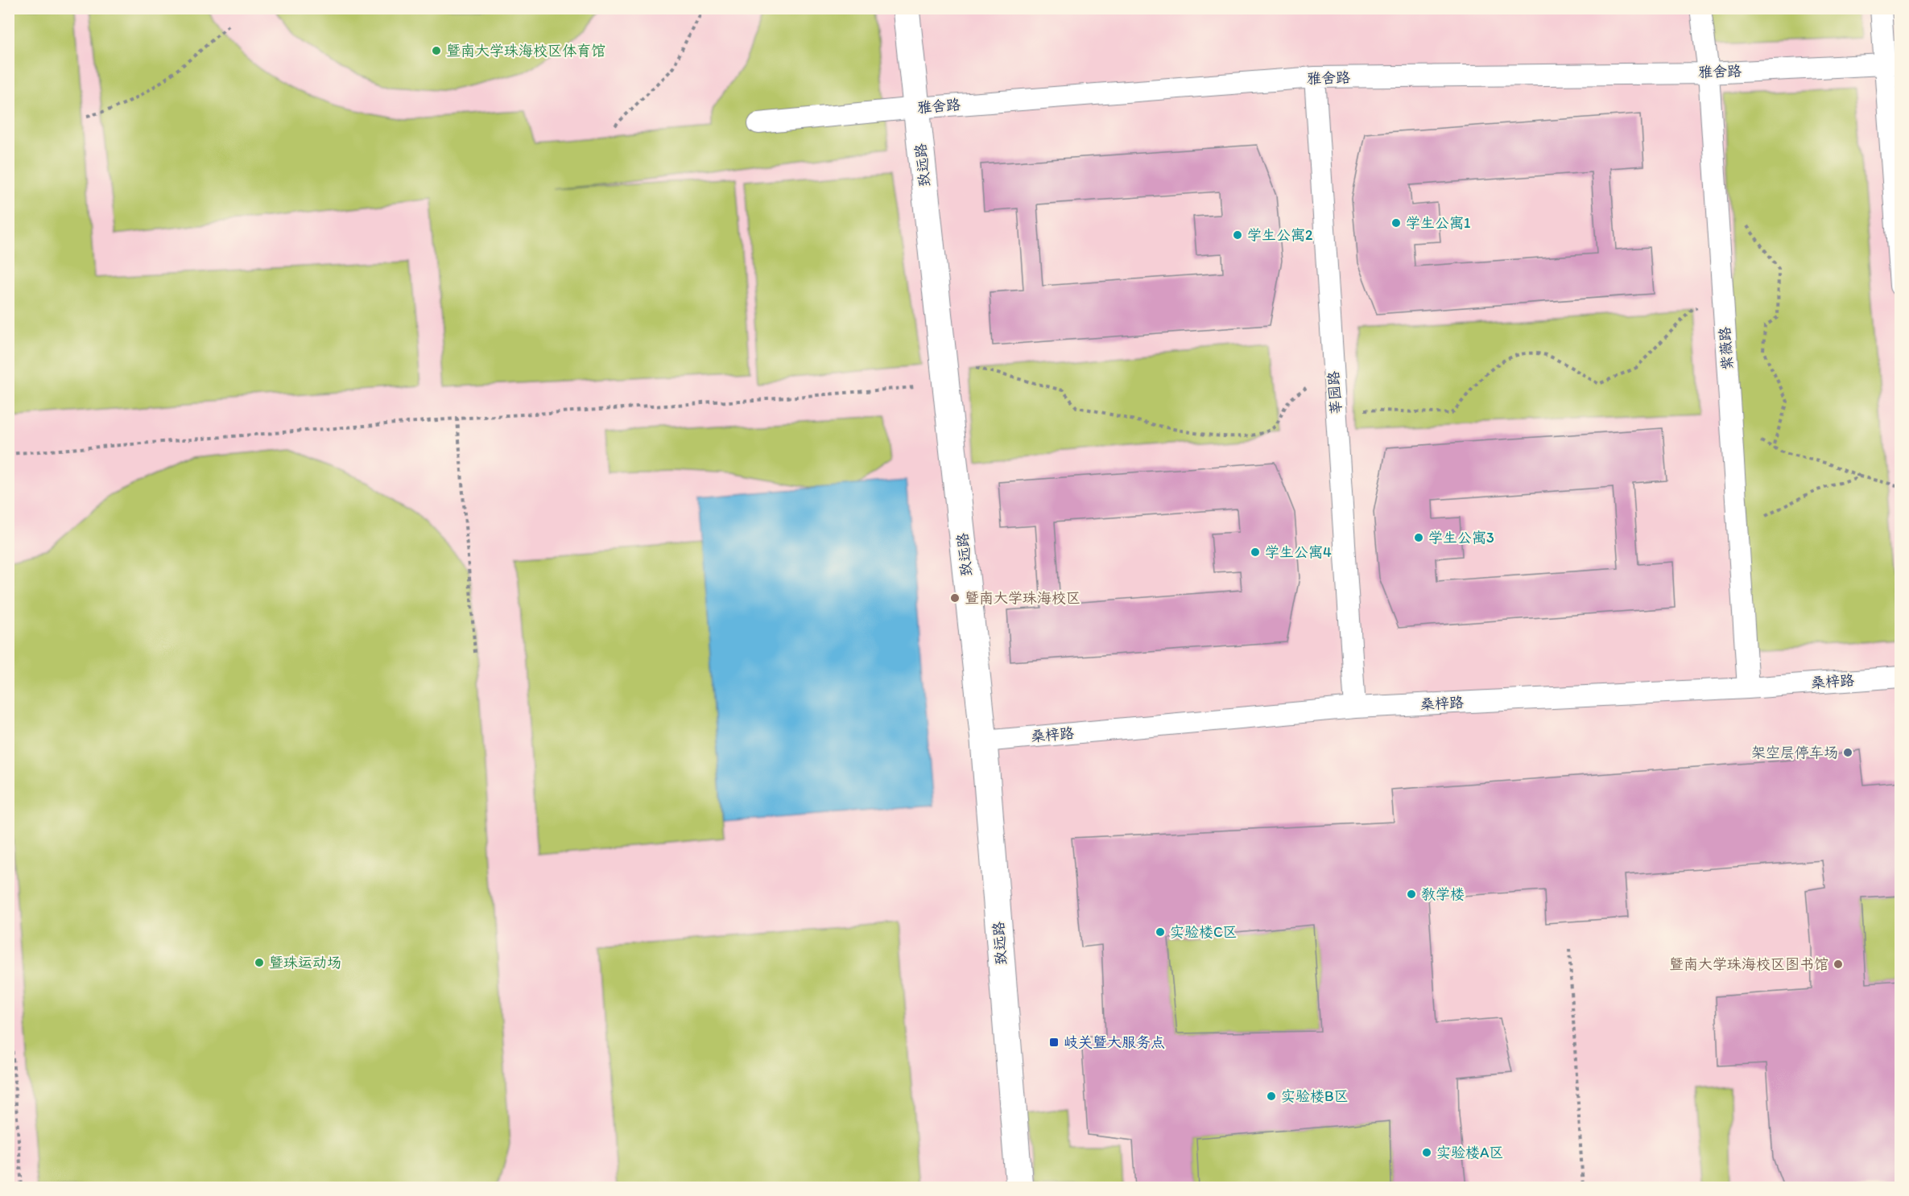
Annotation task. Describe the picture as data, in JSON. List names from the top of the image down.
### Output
{
  "streets": {
    "street": ["致远路"],
    "lane": [
      "雅舍路",
      "紫薇路",
      "莘园路",
      "桑梓路"
    ]
  },
  "crossings": [
    ["雅舍路", "致远路"],
    ["雅舍路", "紫薇路"],
    ["雅舍路", "莘园路"],
    ["致远路", "桑梓路"],
    ["紫薇路", "桑梓路"],
    ["莘园路", "桑梓路"]
  ],
  "places": {
    "other": [
      "暨南大学珠海校区体育馆",
      "学生公寓1",
      "学生公寓2",
      "学生公寓3",
      "学生公寓4",
      "暨南大学珠海校区",
      "架空层停车场",
      "教学楼",
      "实验楼C区",
      "暨珠运动场",
      "暨南大学珠海校区图书馆",
      "实验楼B区",
      "实验楼A区"
    ],
    "transit": ["岐关暨大服务点"]
  }
}
